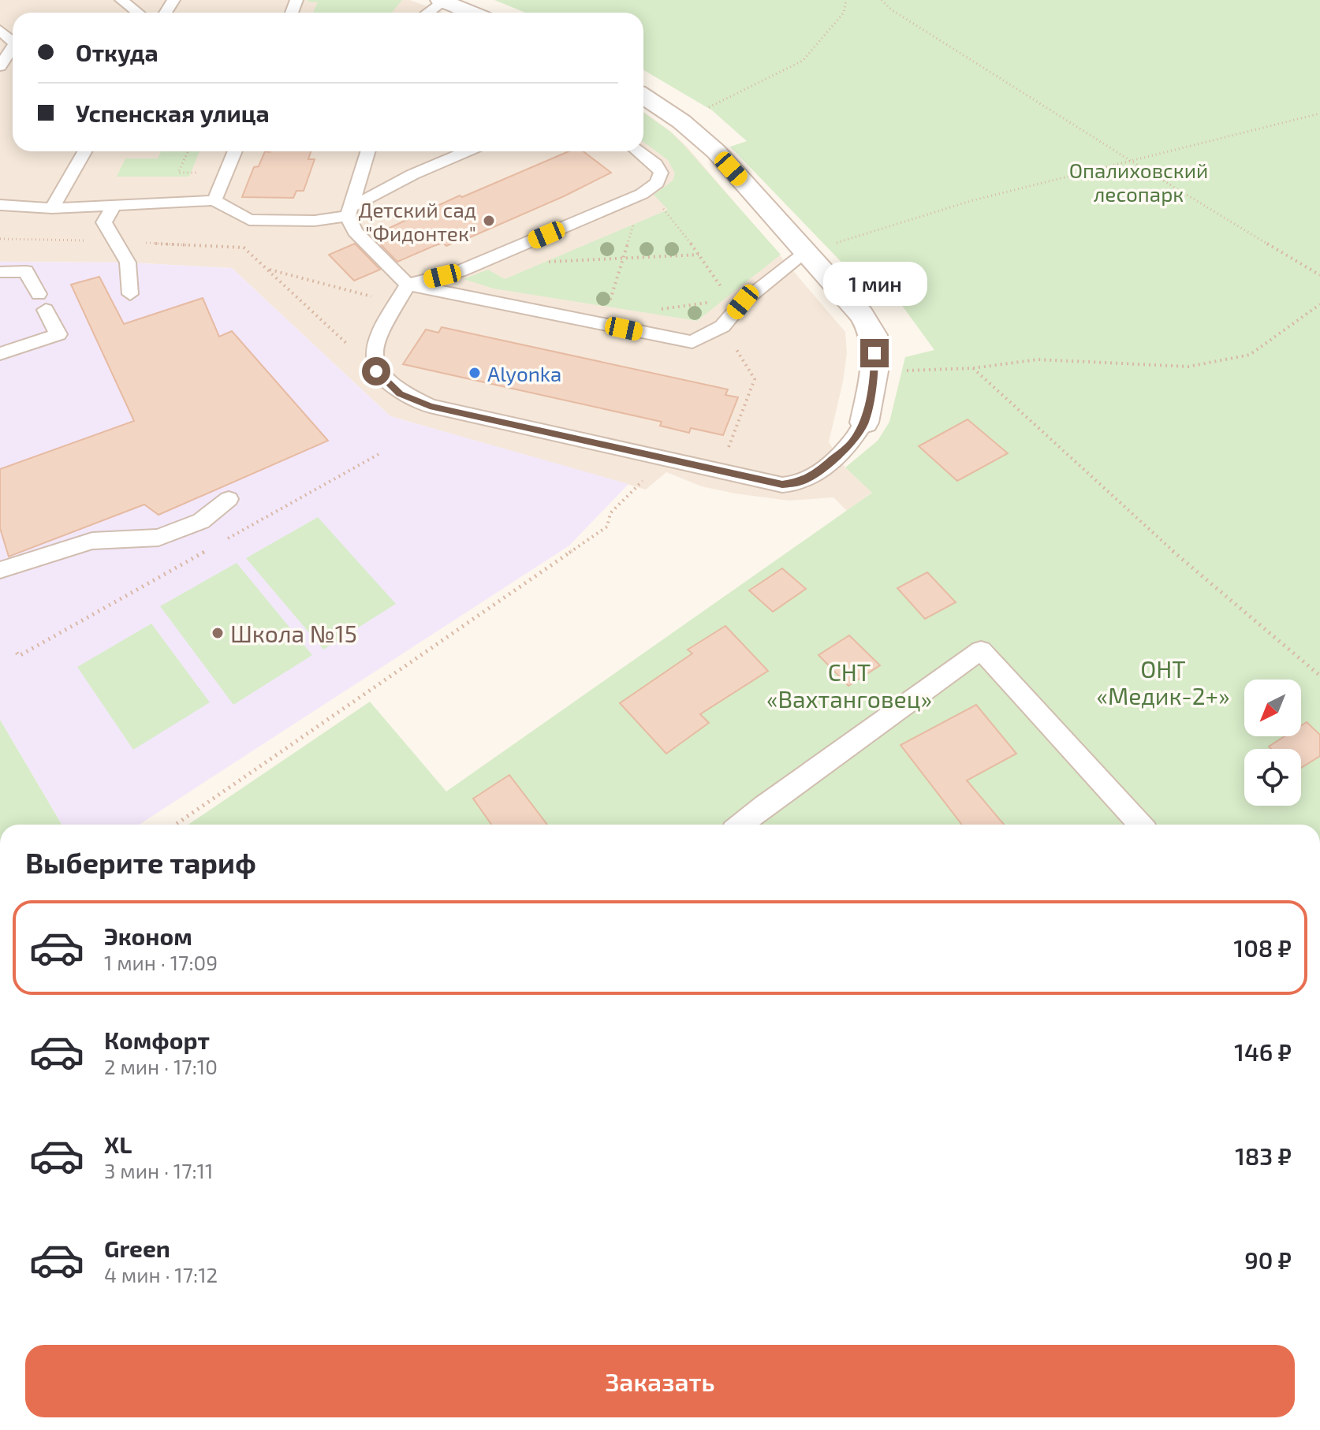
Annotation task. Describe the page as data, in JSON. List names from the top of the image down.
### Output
{
  "parks": ["Опалиховский лесопарк", "ОНТ «Медик-2+»", "СНТ «Вахтанговец»"],
  "places": ["Детский сад \"Фидонтек\"", "Alyonka", "Школа №15"],
  "north": "bottom left",
  "page": {
    "banner": ["Откуда", "Успенская улица"],
    "bubble": "1 мин",
    "heading": "Выберите тариф",
    "list": [
      {
        "name": "Эконом",
        "note": "1 мин · 17:09",
        "value": "108 ₽"
      },
      {
        "name": "Комфорт",
        "note": "2 мин · 17:10",
        "value": "146 ₽"
      },
      {
        "name": "XL",
        "note": "3 мин · 17:11",
        "value": "183 ₽"
      },
      {
        "name": "Green",
        "note": "4 мин · 17:12",
        "value": "90 ₽"
      }
    ],
    "buttons": "Заказать"
  }
}
